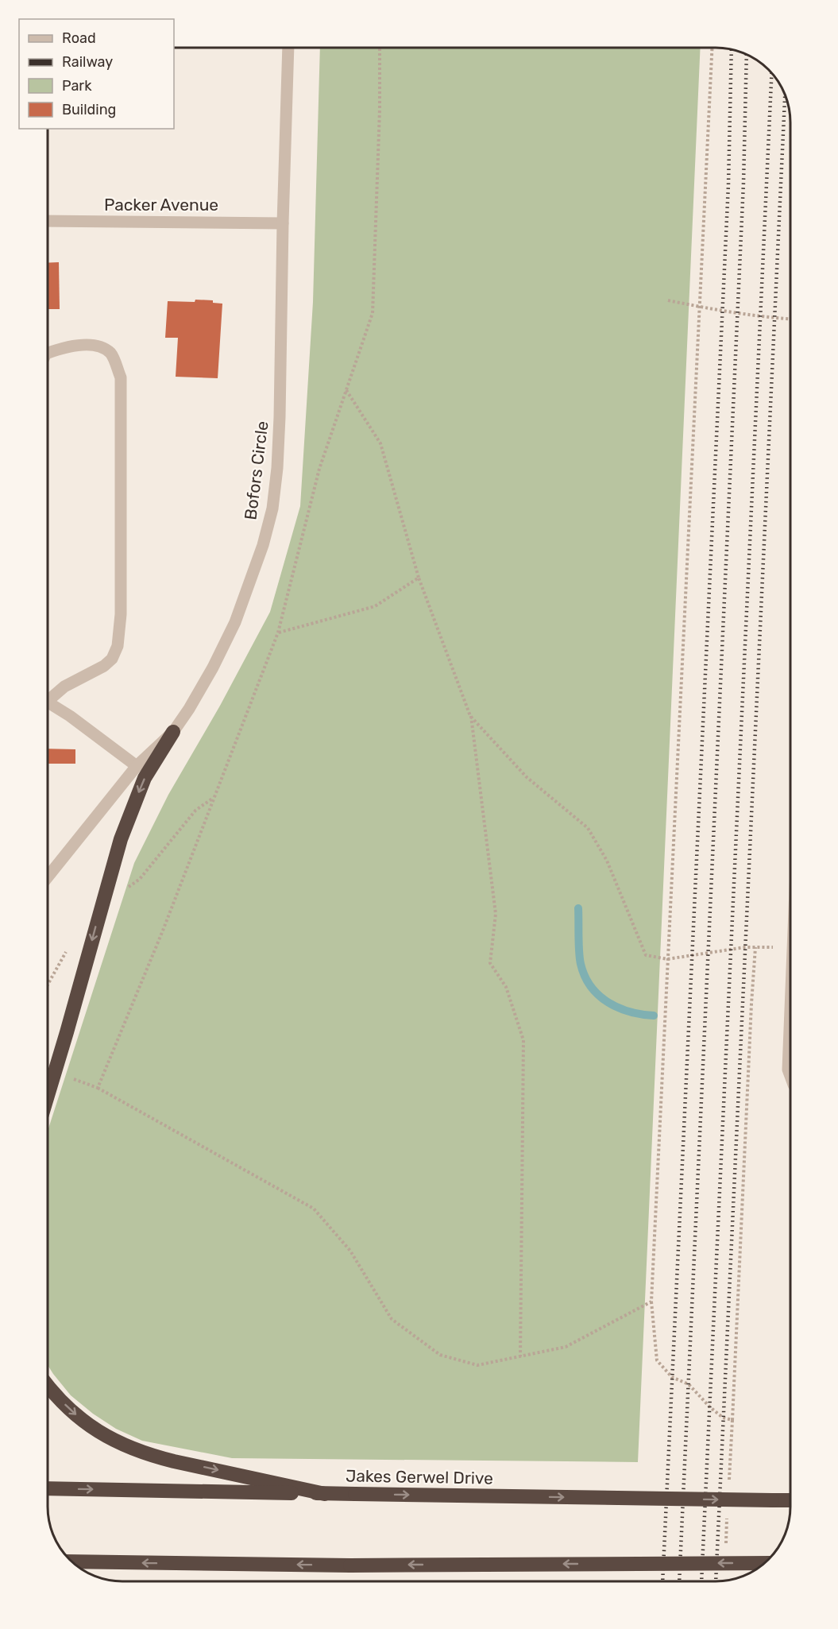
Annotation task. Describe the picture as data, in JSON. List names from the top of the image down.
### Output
{
  "streets": {
    "highway": ["Jakes Gerwel Drive"],
    "street": ["Packer Avenue", "Bofors Circle"]
  },
  "crossings": [
    ["Packer Avenue", "Bofors Circle"]
  ],
  "legend": [
    "Road",
    "Railway",
    "Park",
    "Building"
  ]
}
